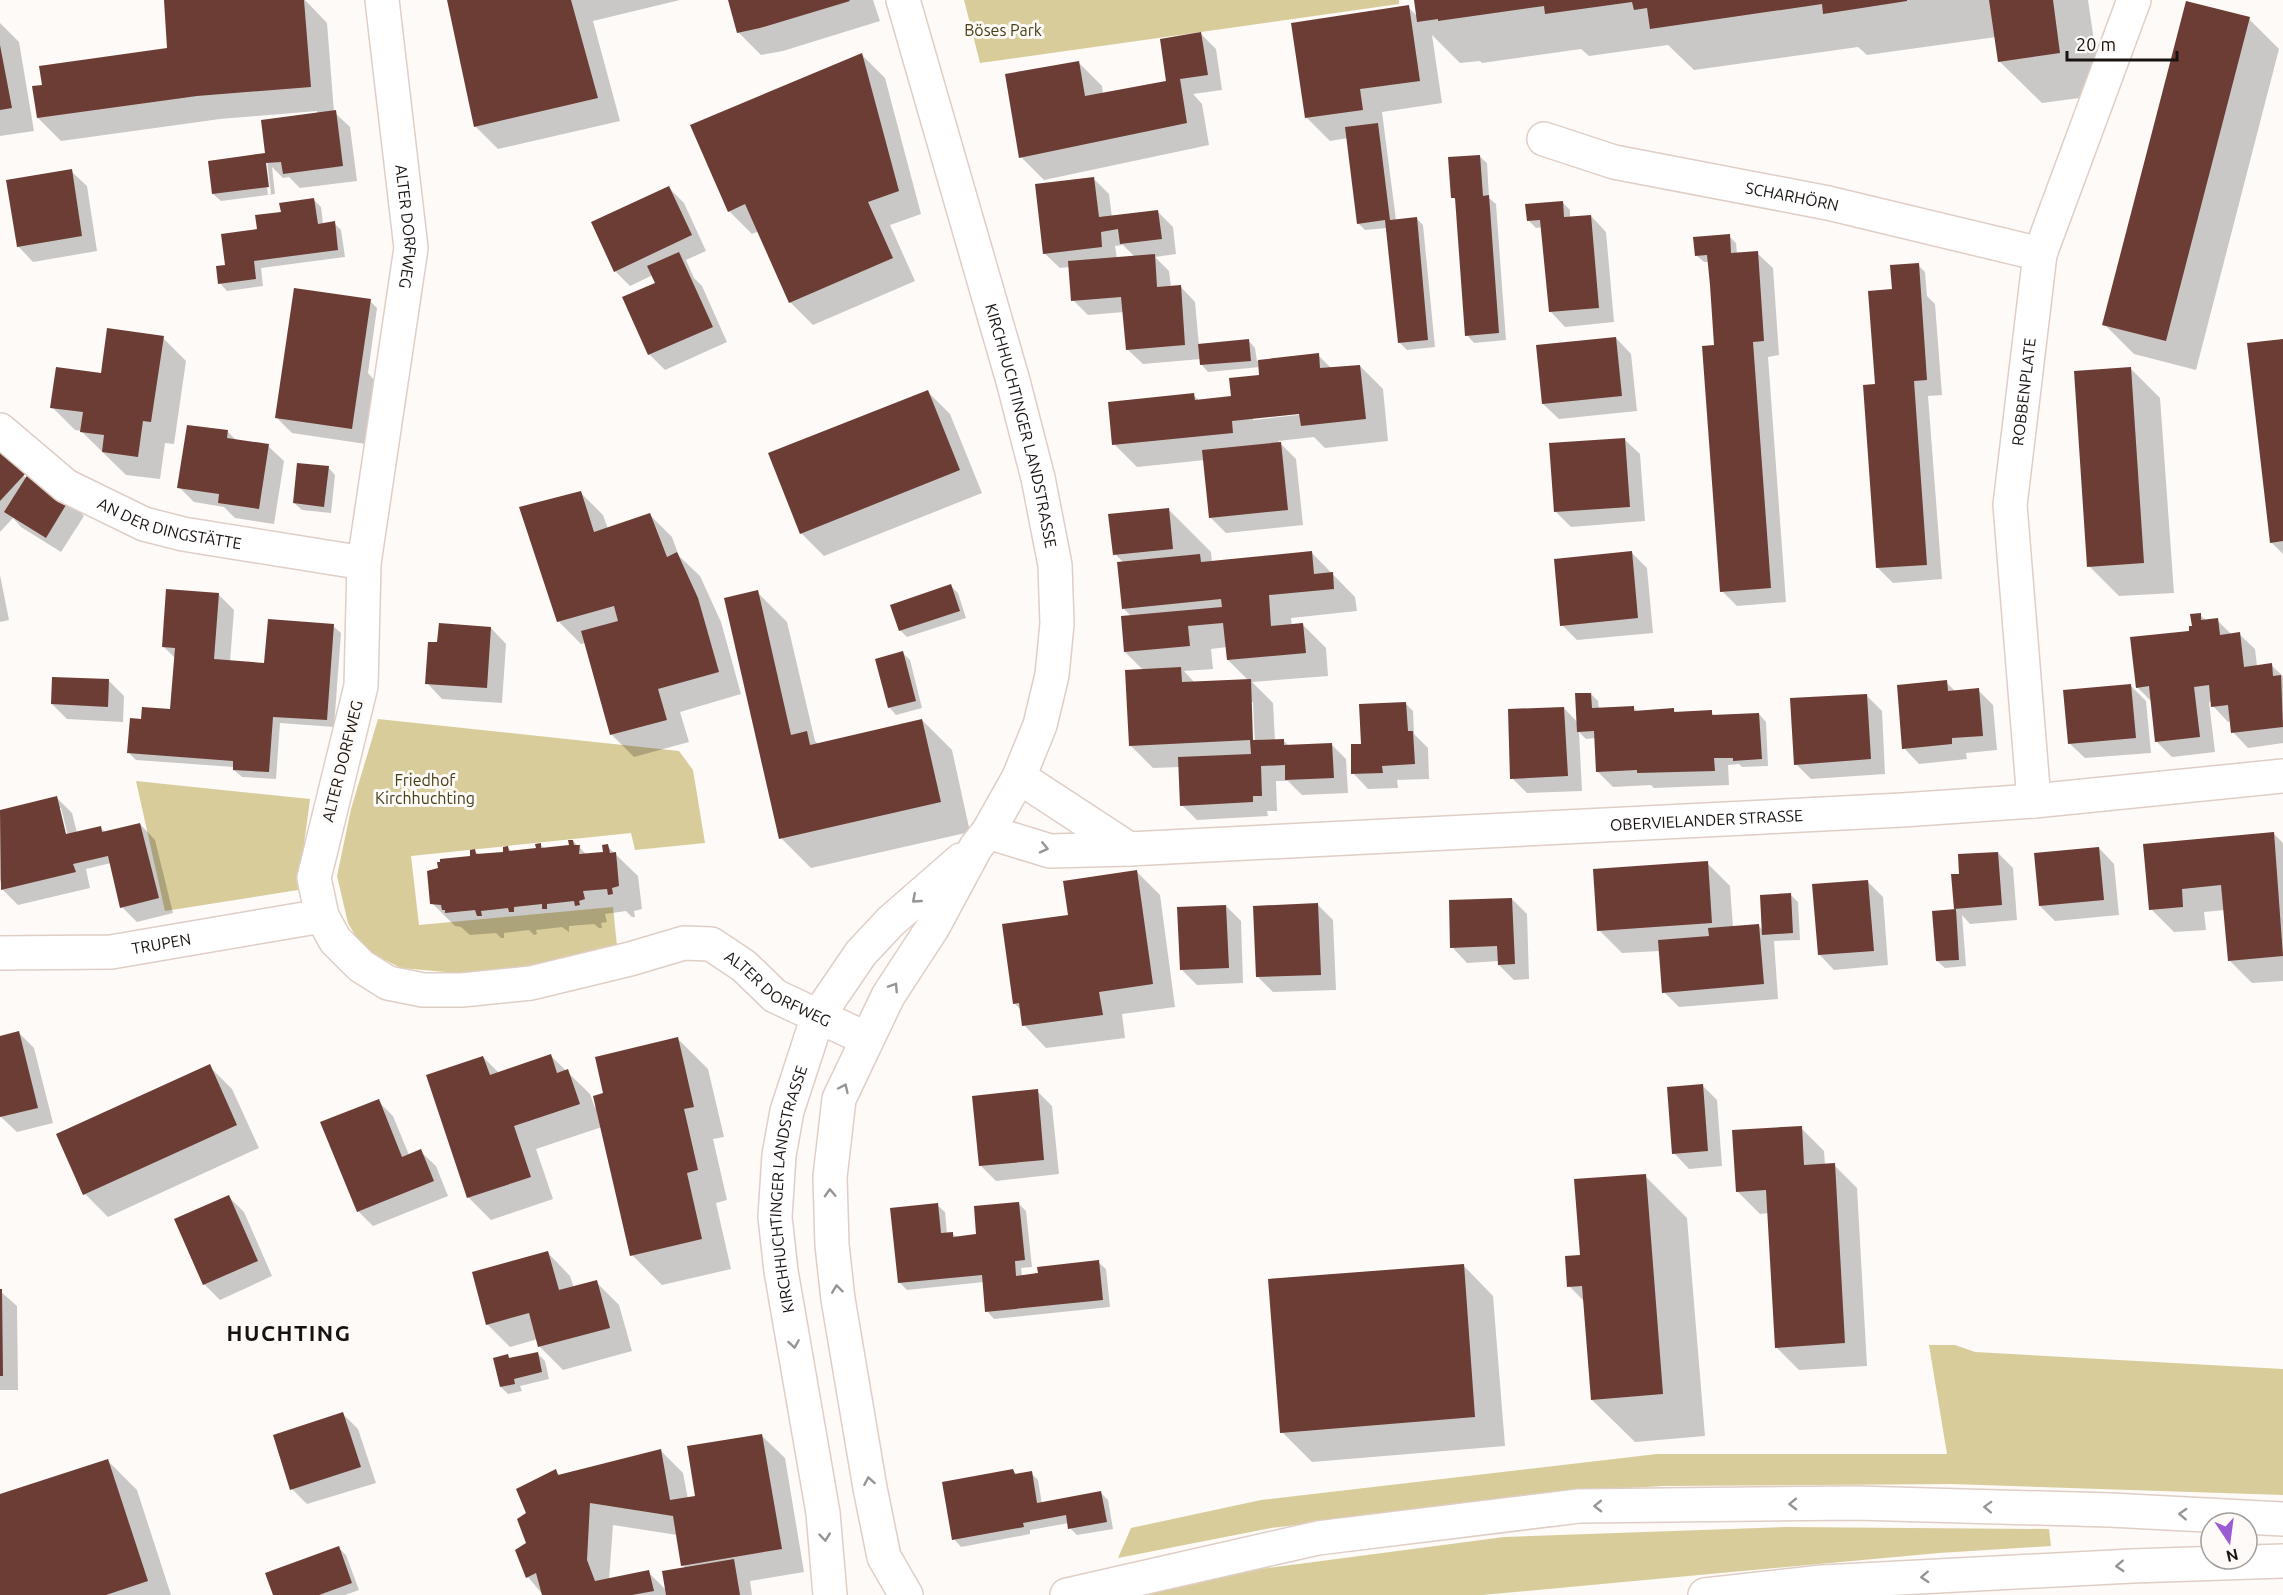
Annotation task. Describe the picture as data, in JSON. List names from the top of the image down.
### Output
{
  "streets": {
    "main road": [
      "SCHARHÖRN",
      "ALTER DORFWEG",
      "ROBBENPLATE",
      "KIRCHHUCHTINGER LANDSTRASSE",
      "AN DER DINGSTÄTTE",
      "OBERVIELANDER STRASSE",
      "TRUPEN"
    ]
  },
  "crossings": [
    ["SCHARHÖRN", "ROBBENPLATE"],
    ["ALTER DORFWEG", "KIRCHHUCHTINGER LANDSTRASSE"],
    ["ALTER DORFWEG", "AN DER DINGSTÄTTE"],
    ["ALTER DORFWEG", "TRUPEN"],
    ["ROBBENPLATE", "OBERVIELANDER STRASSE"],
    ["KIRCHHUCHTINGER LANDSTRASSE", "OBERVIELANDER STRASSE"]
  ],
  "districts": ["HUCHTING"],
  "parks": ["Böses Park", "Friedhof Kirchhuchting"],
  "scale_bar": "20 m",
  "north": "bottom"
}
